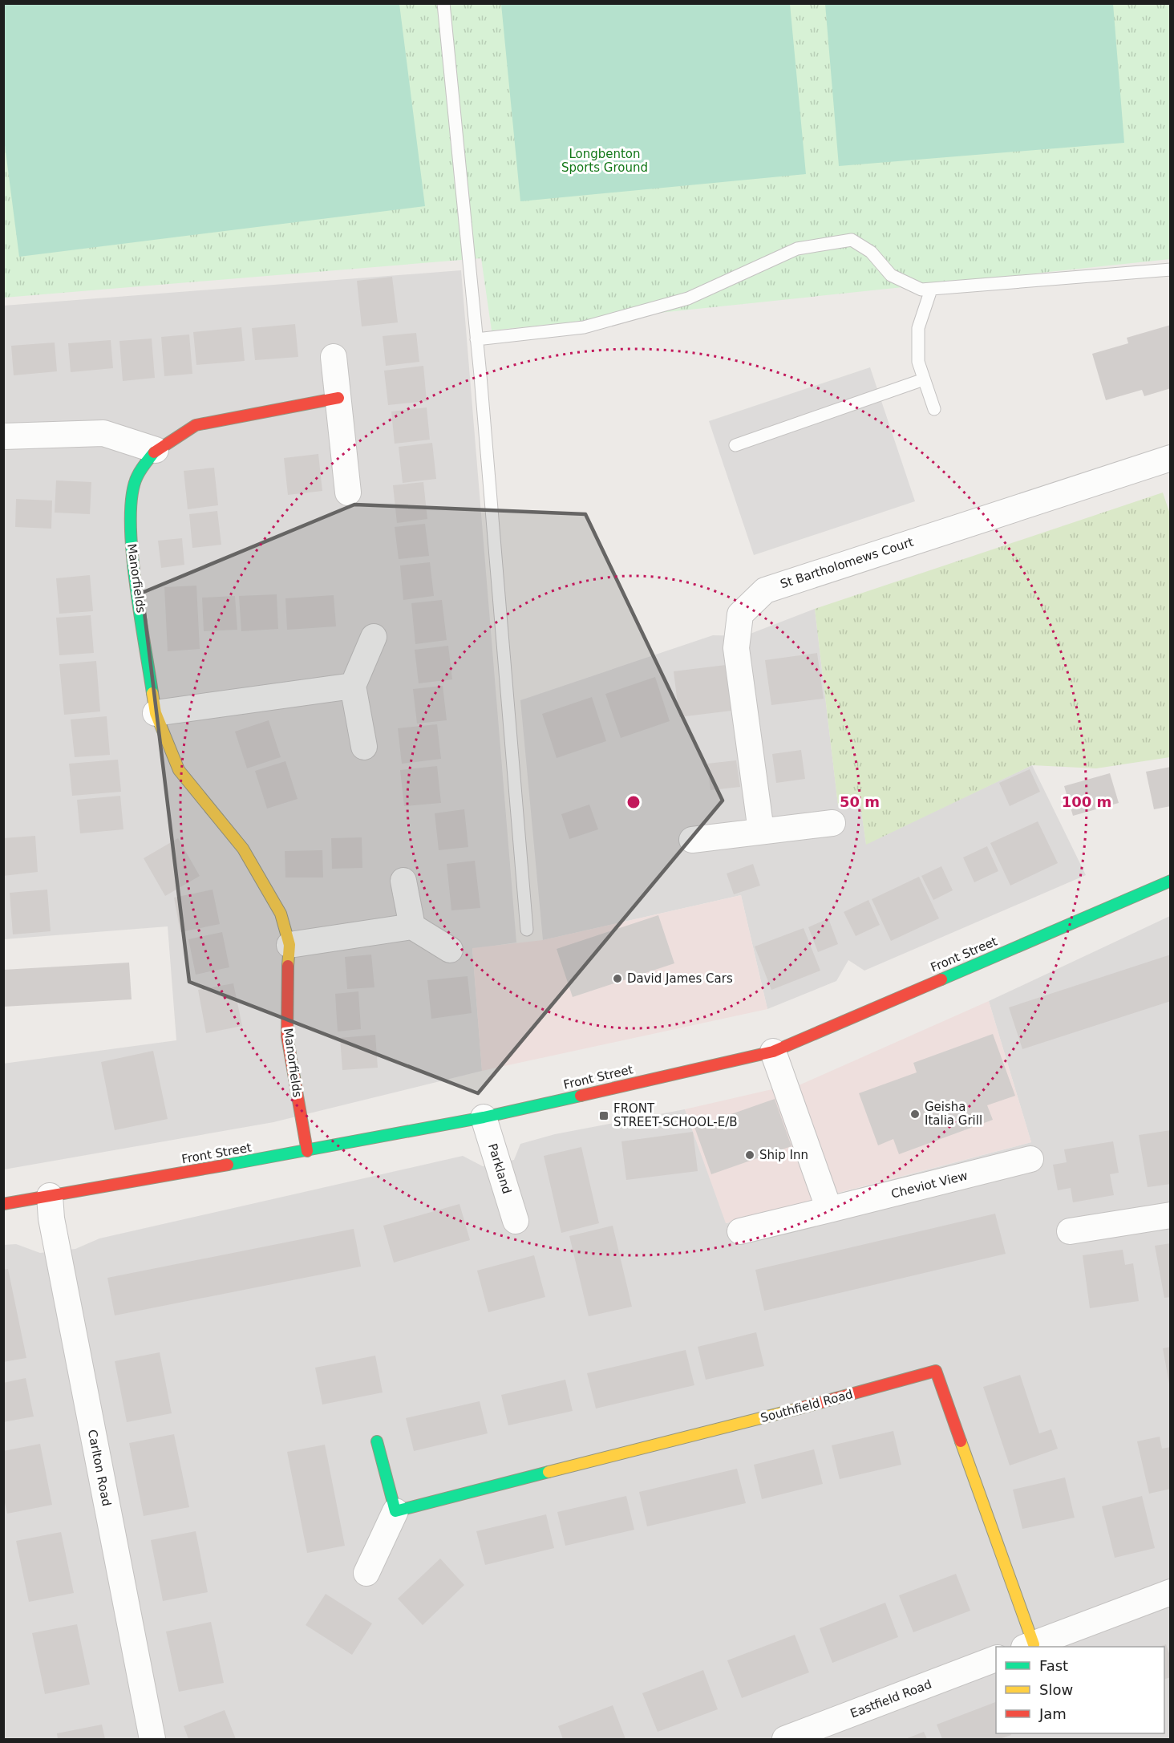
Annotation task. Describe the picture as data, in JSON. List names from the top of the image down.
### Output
{
  "streets": {
    "street": [
      "St Bartholomews Court",
      "Manorfields",
      "Front Street",
      "Parkland",
      "Cheviot View",
      "Southfield Road",
      "Carlton Road",
      "Eastfield Road"
    ]
  },
  "crossings": [
    ["Manorfields", "Front Street"],
    ["Front Street", "Parkland"],
    ["Front Street", "Carlton Road"]
  ],
  "parks": ["Longbenton Sports Ground"],
  "places": {
    "other": ["David James Cars", "Geisha Italia Grill", "Ship Inn"],
    "transit": ["FRONT STREET-SCHOOL-E/B"]
  },
  "legend": ["Fast", "Slow", "Jam"],
  "rings": ["50 m", "100 m"]
}
